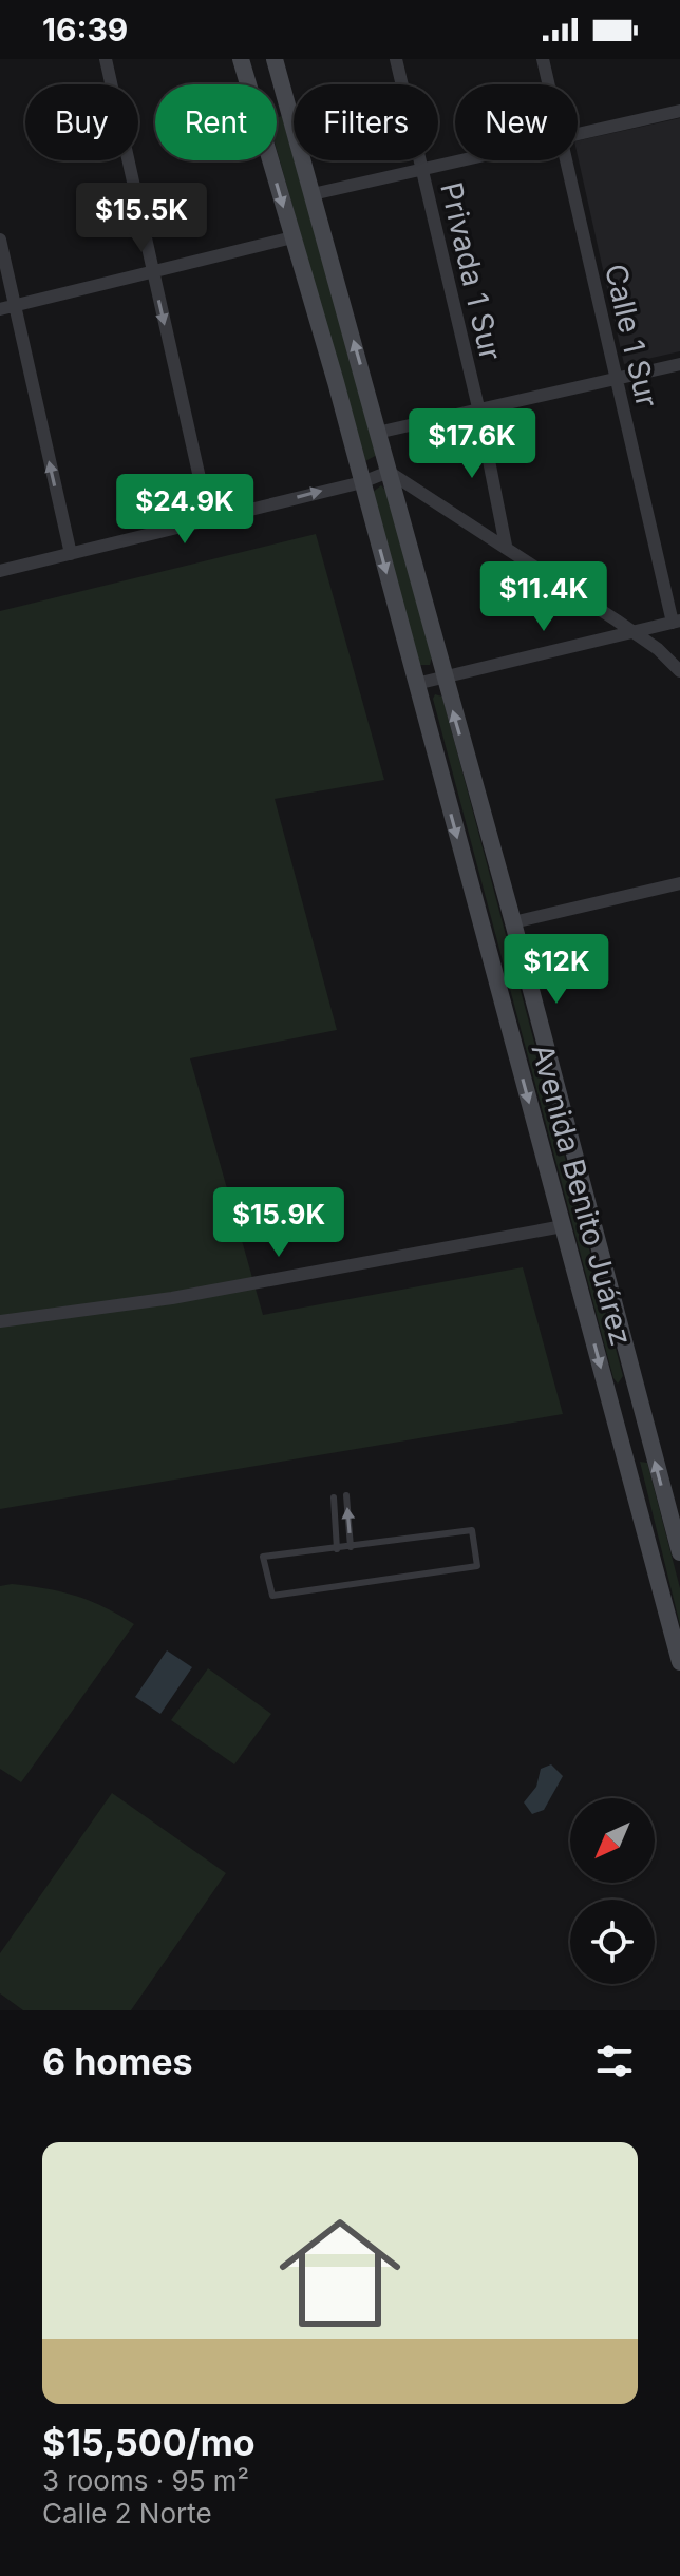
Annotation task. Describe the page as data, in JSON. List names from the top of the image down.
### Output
{
  "streets": {
    "main road": ["Avenida Benito Juárez"],
    "street": ["Privada 1 Sur", "Calle 1 Sur"]
  },
  "north": "bottom left",
  "page": {
    "status": "16:39",
    "chip": [
      "Buy",
      "Rent",
      "Filters",
      "New"
    ],
    "price": [
      "$15.5K",
      "$17.6K",
      "$24.9K",
      "$11.4K",
      "$12K",
      "$15.9K"
    ],
    "heading": "6 homes",
    "list": [
      {
        "name": "$15,500/mo",
        "note": "3 rooms · 95 m² · Calle 2 Norte"
      }
    ]
  }
}
